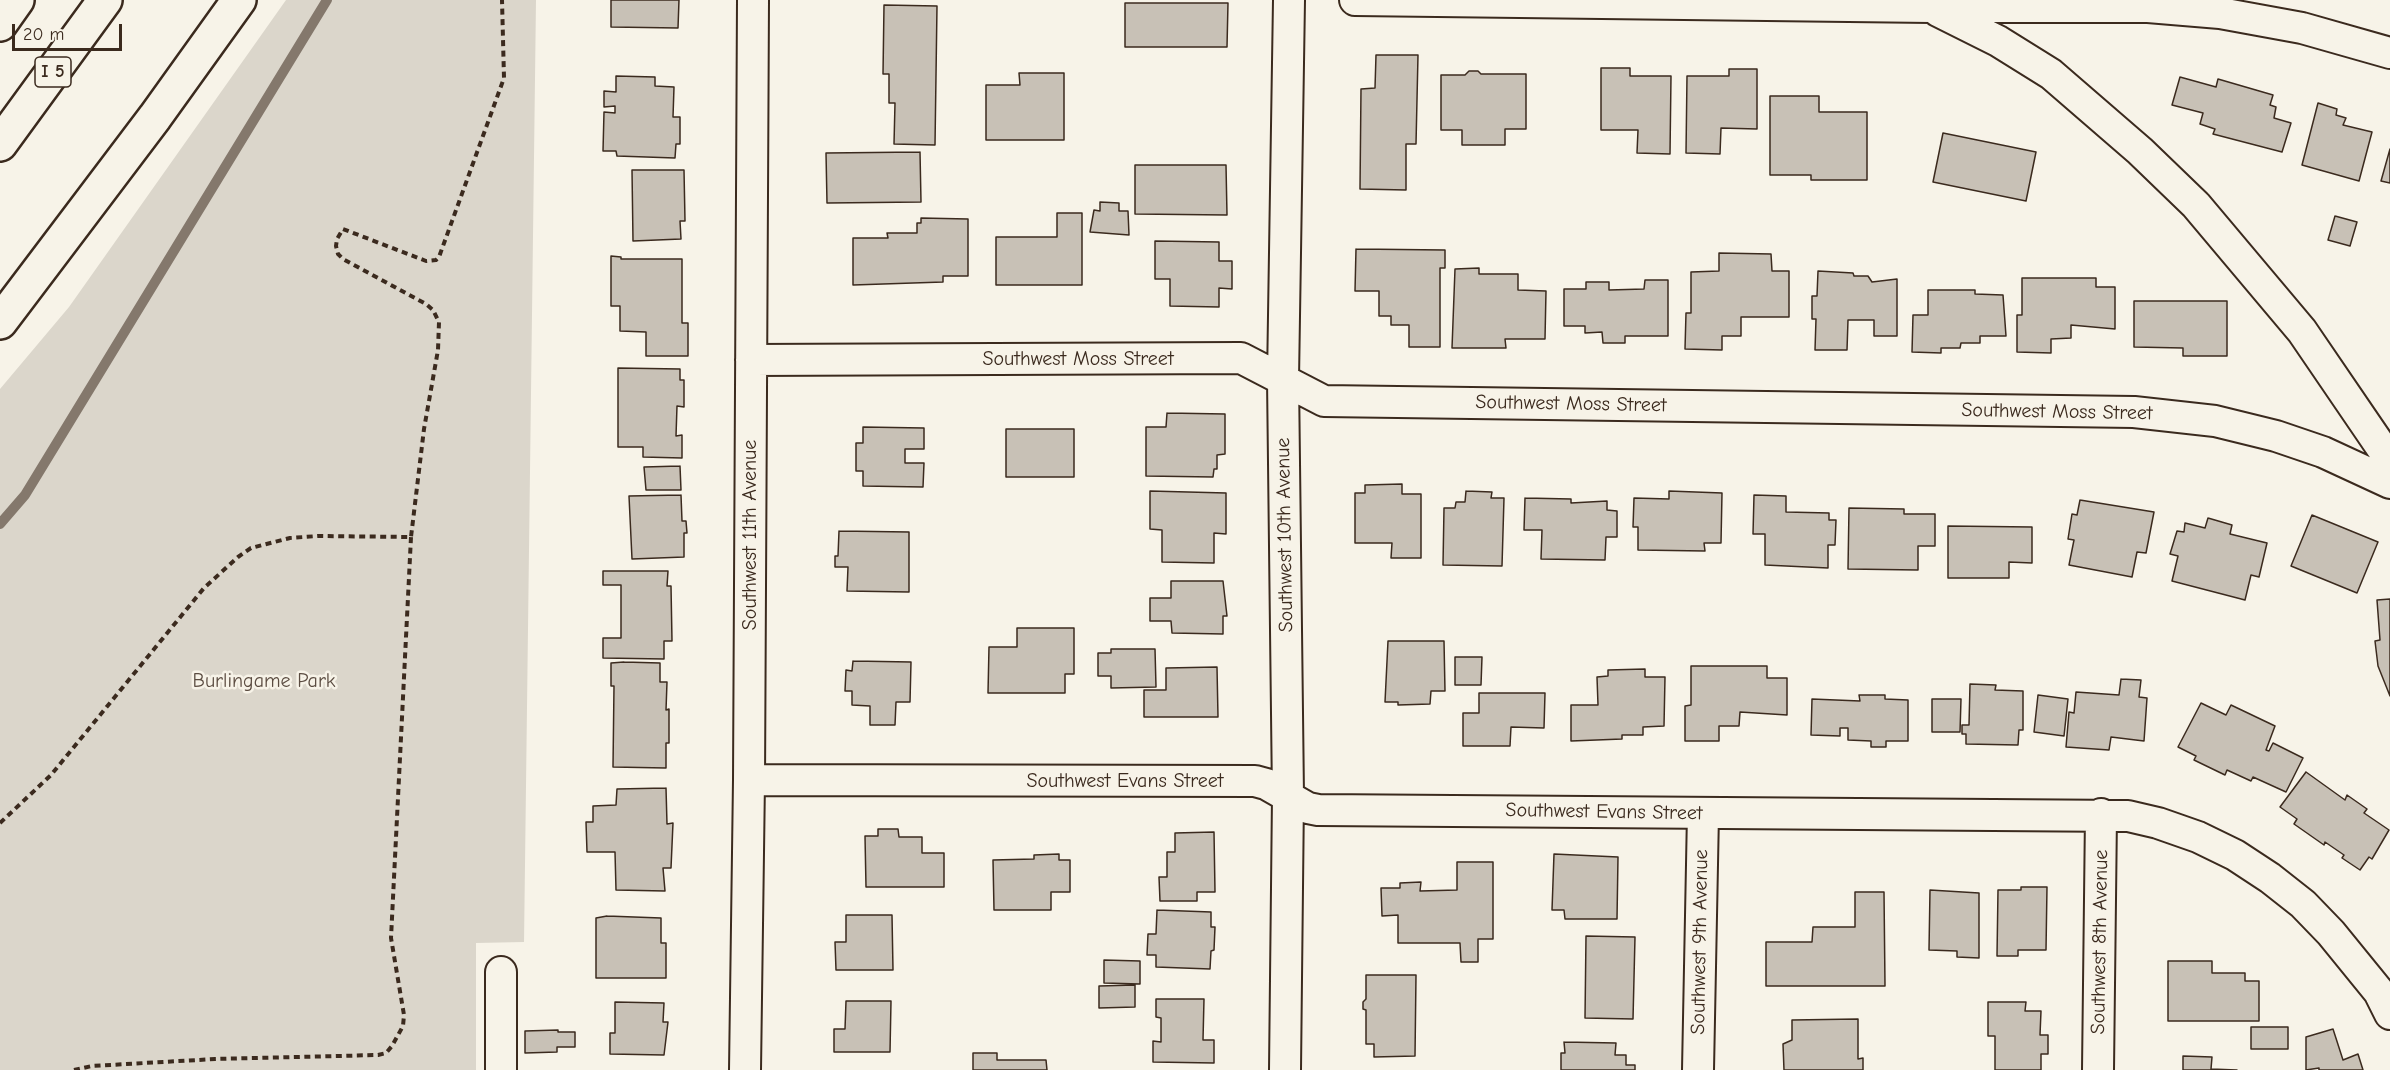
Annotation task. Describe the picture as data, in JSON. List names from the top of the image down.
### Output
{
  "streets": {
    "highway": ["I 5"],
    "street": [
      "Southwest Moss Street",
      "Southwest 11th Avenue",
      "Southwest 10th Avenue",
      "Southwest Evans Street",
      "Southwest 9th Avenue",
      "Southwest 8th Avenue"
    ]
  },
  "crossings": [
    ["Southwest Moss Street", "Southwest 11th Avenue"],
    ["Southwest Moss Street", "Southwest 10th Avenue"],
    ["Southwest 11th Avenue", "Southwest Evans Street"],
    ["Southwest 10th Avenue", "Southwest Evans Street"],
    ["Southwest Evans Street", "Southwest 9th Avenue"],
    ["Southwest Evans Street", "Southwest 8th Avenue"]
  ],
  "parks": ["Burlingame Park"],
  "scale_bar": "20 m"
}
